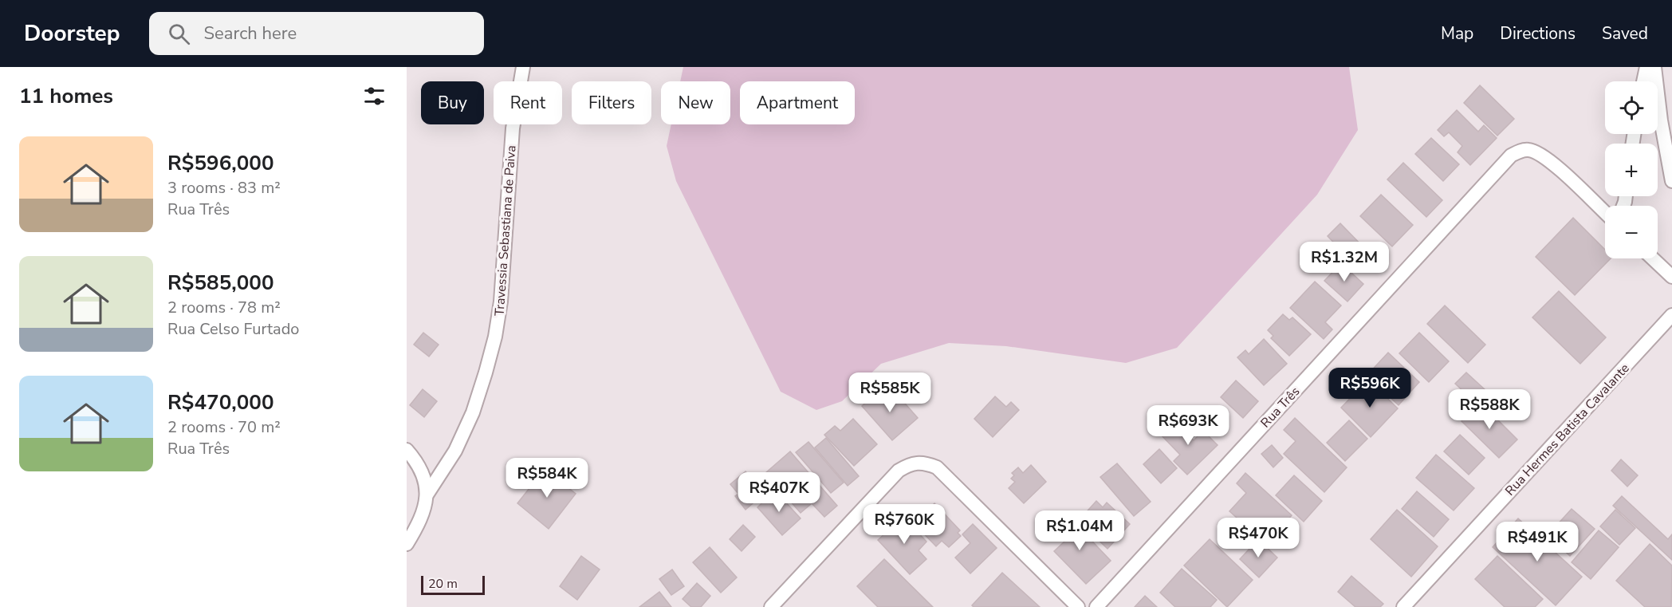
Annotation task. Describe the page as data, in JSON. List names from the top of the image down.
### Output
{
  "streets": {
    "street": ["Travessia Sebastiana de Paiva", "Rua Três", "Rua Hermes Batista Cavalante"]
  },
  "scale_bar": "20 m",
  "page": {
    "header": "Doorstep",
    "search": "Search here",
    "nav": ["Map", "Directions", "Saved"],
    "heading": "11 homes",
    "map_buttons": ["+", "−"],
    "chip": [
      "Buy",
      "Rent",
      "Filters",
      "New",
      "Apartment"
    ],
    "list": [
      {
        "name": "R$596,000",
        "note": "3 rooms · 83 m² · Rua Três"
      },
      {
        "name": "R$585,000",
        "note": "2 rooms · 78 m² · Rua Celso Furtado"
      },
      {
        "name": "R$470,000",
        "note": "2 rooms · 70 m² · Rua Três"
      }
    ],
    "price": [
      "R$1.32M",
      "R$596K",
      "R$585K",
      "R$588K",
      "R$693K",
      "R$584K",
      "R$407K",
      "R$760K",
      "R$1.04M",
      "R$470K",
      "R$491K"
    ],
    "scale": "20 m"
  }
}
